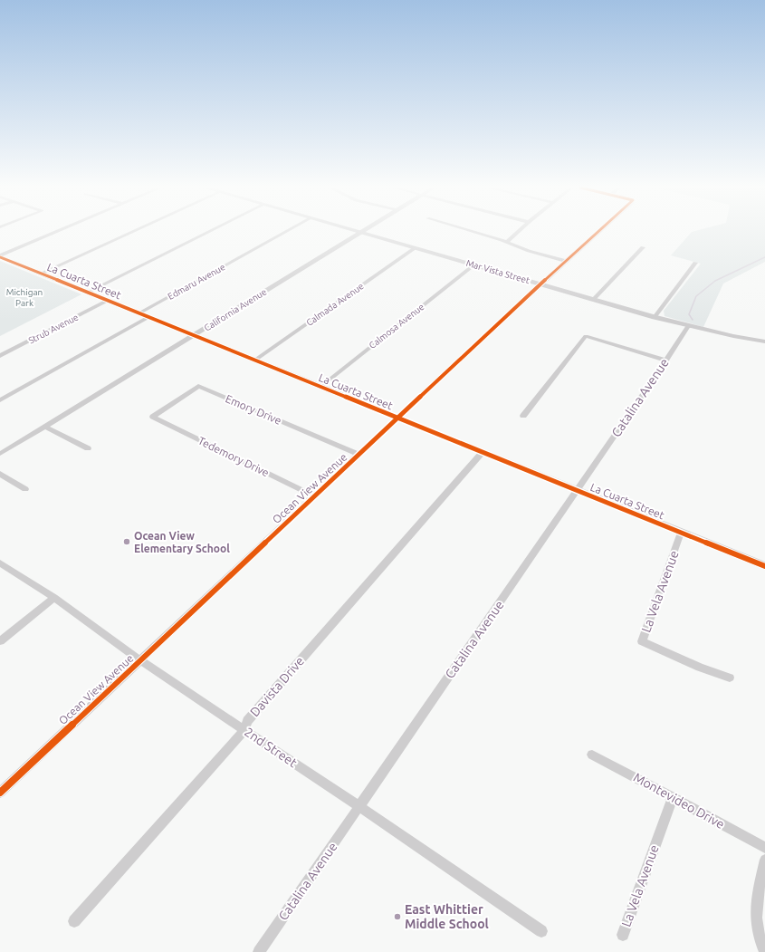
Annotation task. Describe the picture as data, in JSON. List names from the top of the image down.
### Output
{
  "streets": {
    "street": [
      "Mar Vista Street",
      "La Cuarta Street",
      "Edmaru Avenue",
      "Calmada Avenue",
      "California Avenue",
      "Calmosa Avenue",
      "Strub Avenue",
      "Catalina Avenue",
      "Emory Drive",
      "Tedemory Drive",
      "Ocean View Avenue",
      "La Vela Avenue",
      "Davista Drive",
      "2nd Street",
      "Montevideo Drive"
    ]
  },
  "crossings": [
    ["Mar Vista Street", "Calmada Avenue"],
    ["Mar Vista Street", "California Avenue"],
    ["Mar Vista Street", "Calmosa Avenue"],
    ["Mar Vista Street", "Catalina Avenue"],
    ["Mar Vista Street", "Ocean View Avenue"],
    ["La Cuarta Street", "Edmaru Avenue"],
    ["La Cuarta Street", "Calmada Avenue"],
    ["La Cuarta Street", "California Avenue"],
    ["La Cuarta Street", "Calmosa Avenue"],
    ["La Cuarta Street", "Strub Avenue"],
    ["La Cuarta Street", "Catalina Avenue"],
    ["La Cuarta Street", "Ocean View Avenue"],
    ["La Cuarta Street", "La Vela Avenue"],
    ["La Cuarta Street", "Davista Drive"],
    ["Catalina Avenue", "2nd Street"],
    ["Emory Drive", "Tedemory Drive"],
    ["Emory Drive", "Ocean View Avenue"],
    ["Tedemory Drive", "Ocean View Avenue"],
    ["Ocean View Avenue", "2nd Street"],
    ["La Vela Avenue", "Montevideo Drive"],
    ["Davista Drive", "2nd Street"]
  ],
  "parks": ["Michigan Park"],
  "places": ["Ocean View Elementary School", "East Whittier Middle School"]
}
